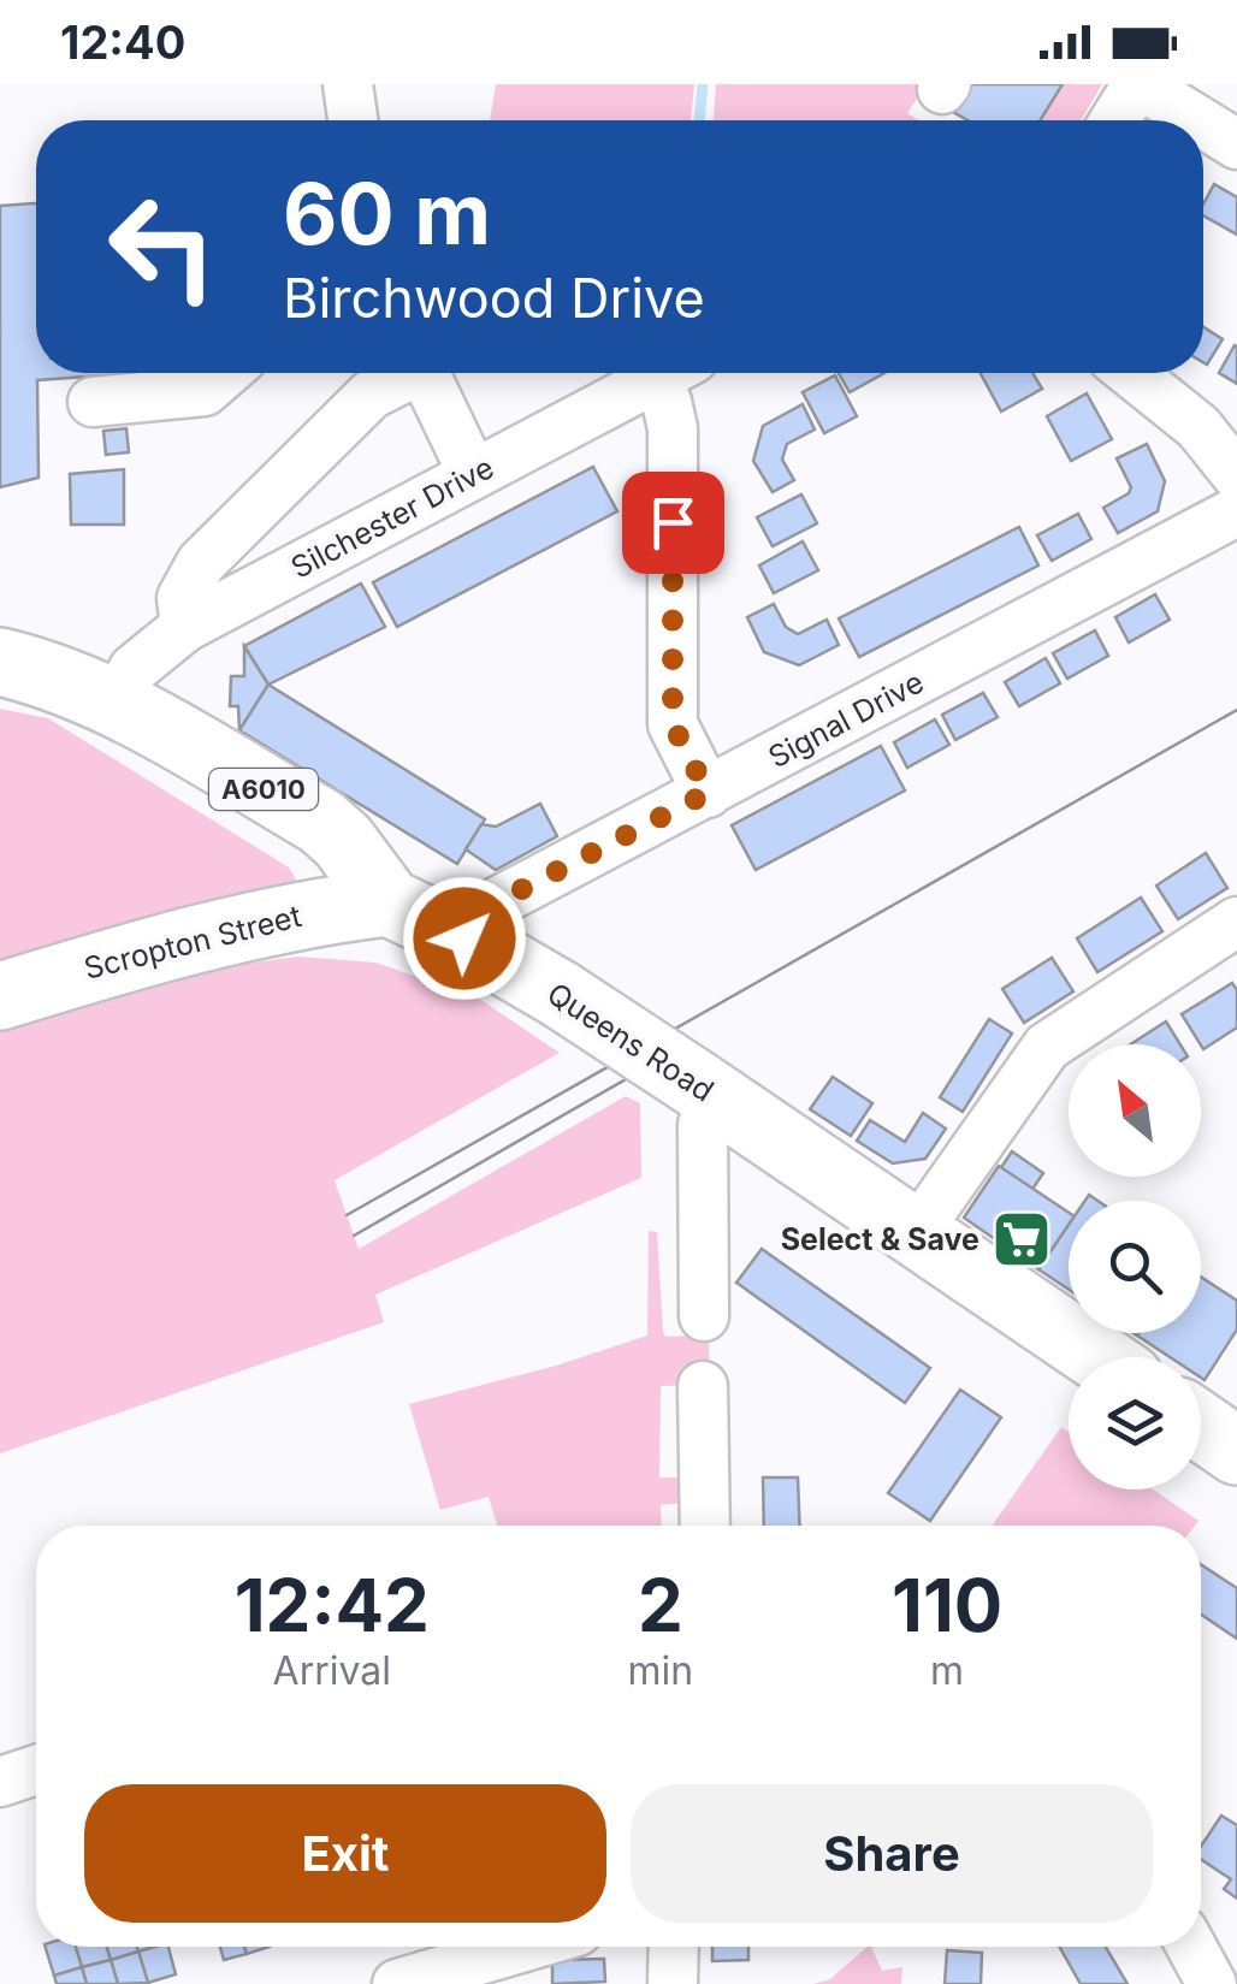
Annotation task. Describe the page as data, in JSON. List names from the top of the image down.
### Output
{
  "streets": {
    "highway": ["A6010", "Scropton Street", "Queens Road"],
    "street": ["Silchester Drive", "Signal Drive"]
  },
  "crossings": [
    ["Silchester Drive", "Queens Road"],
    ["Signal Drive", "Queens Road"],
    ["Scropton Street", "Queens Road"]
  ],
  "places": {
    "supermarket": ["Select & Save"]
  },
  "north": "top left",
  "page": {
    "status": "12:40",
    "turn": ["60 m", "Birchwood Drive"],
    "eta": [
      "12:42",
      "Arrival",
      "2",
      "min",
      "110",
      "m"
    ],
    "buttons": ["Exit", "Share"]
  }
}
